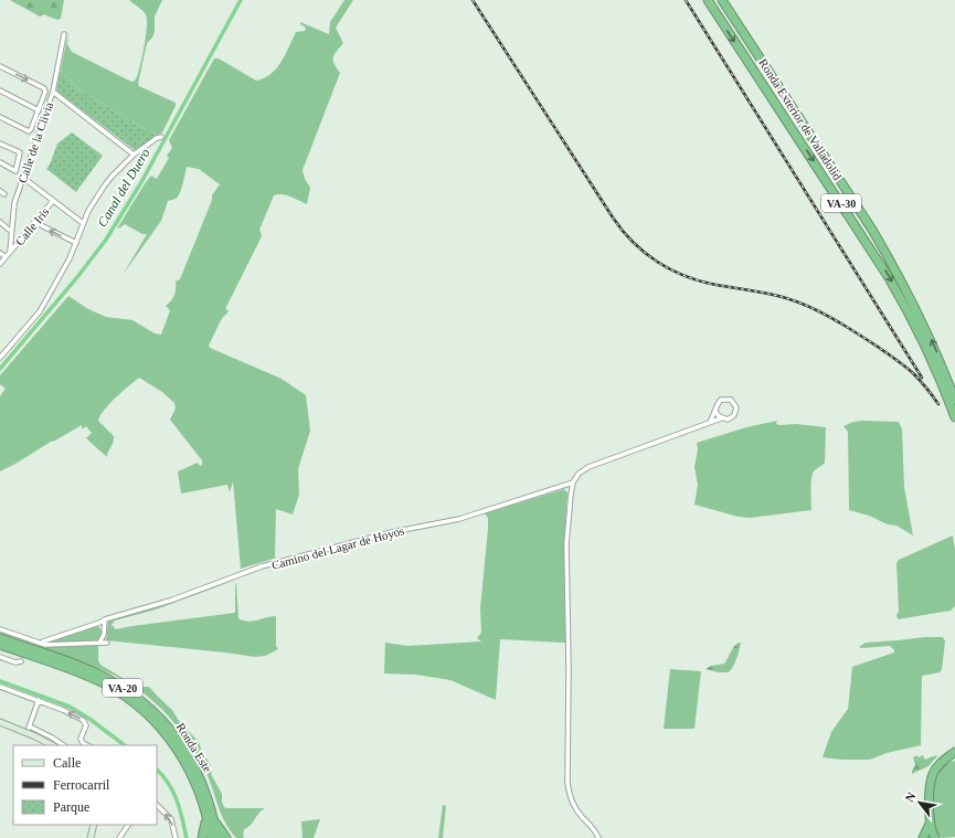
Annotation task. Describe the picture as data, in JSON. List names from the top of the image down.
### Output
{
  "streets": {
    "highway": [
      "Ronda Exterior de Valladolid",
      "VA-30",
      "VA-20",
      "Ronda Este"
    ],
    "street": ["Calle de la Clivia", "Calle Iris", "Camino del Lagar de Hoyos"]
  },
  "crossings": [
    ["Calle de la Clivia", "Calle Iris"]
  ],
  "water": ["Canal del Duero"],
  "legend": ["Calle", "Ferrocarril", "Parque"],
  "north": "top left"
}
